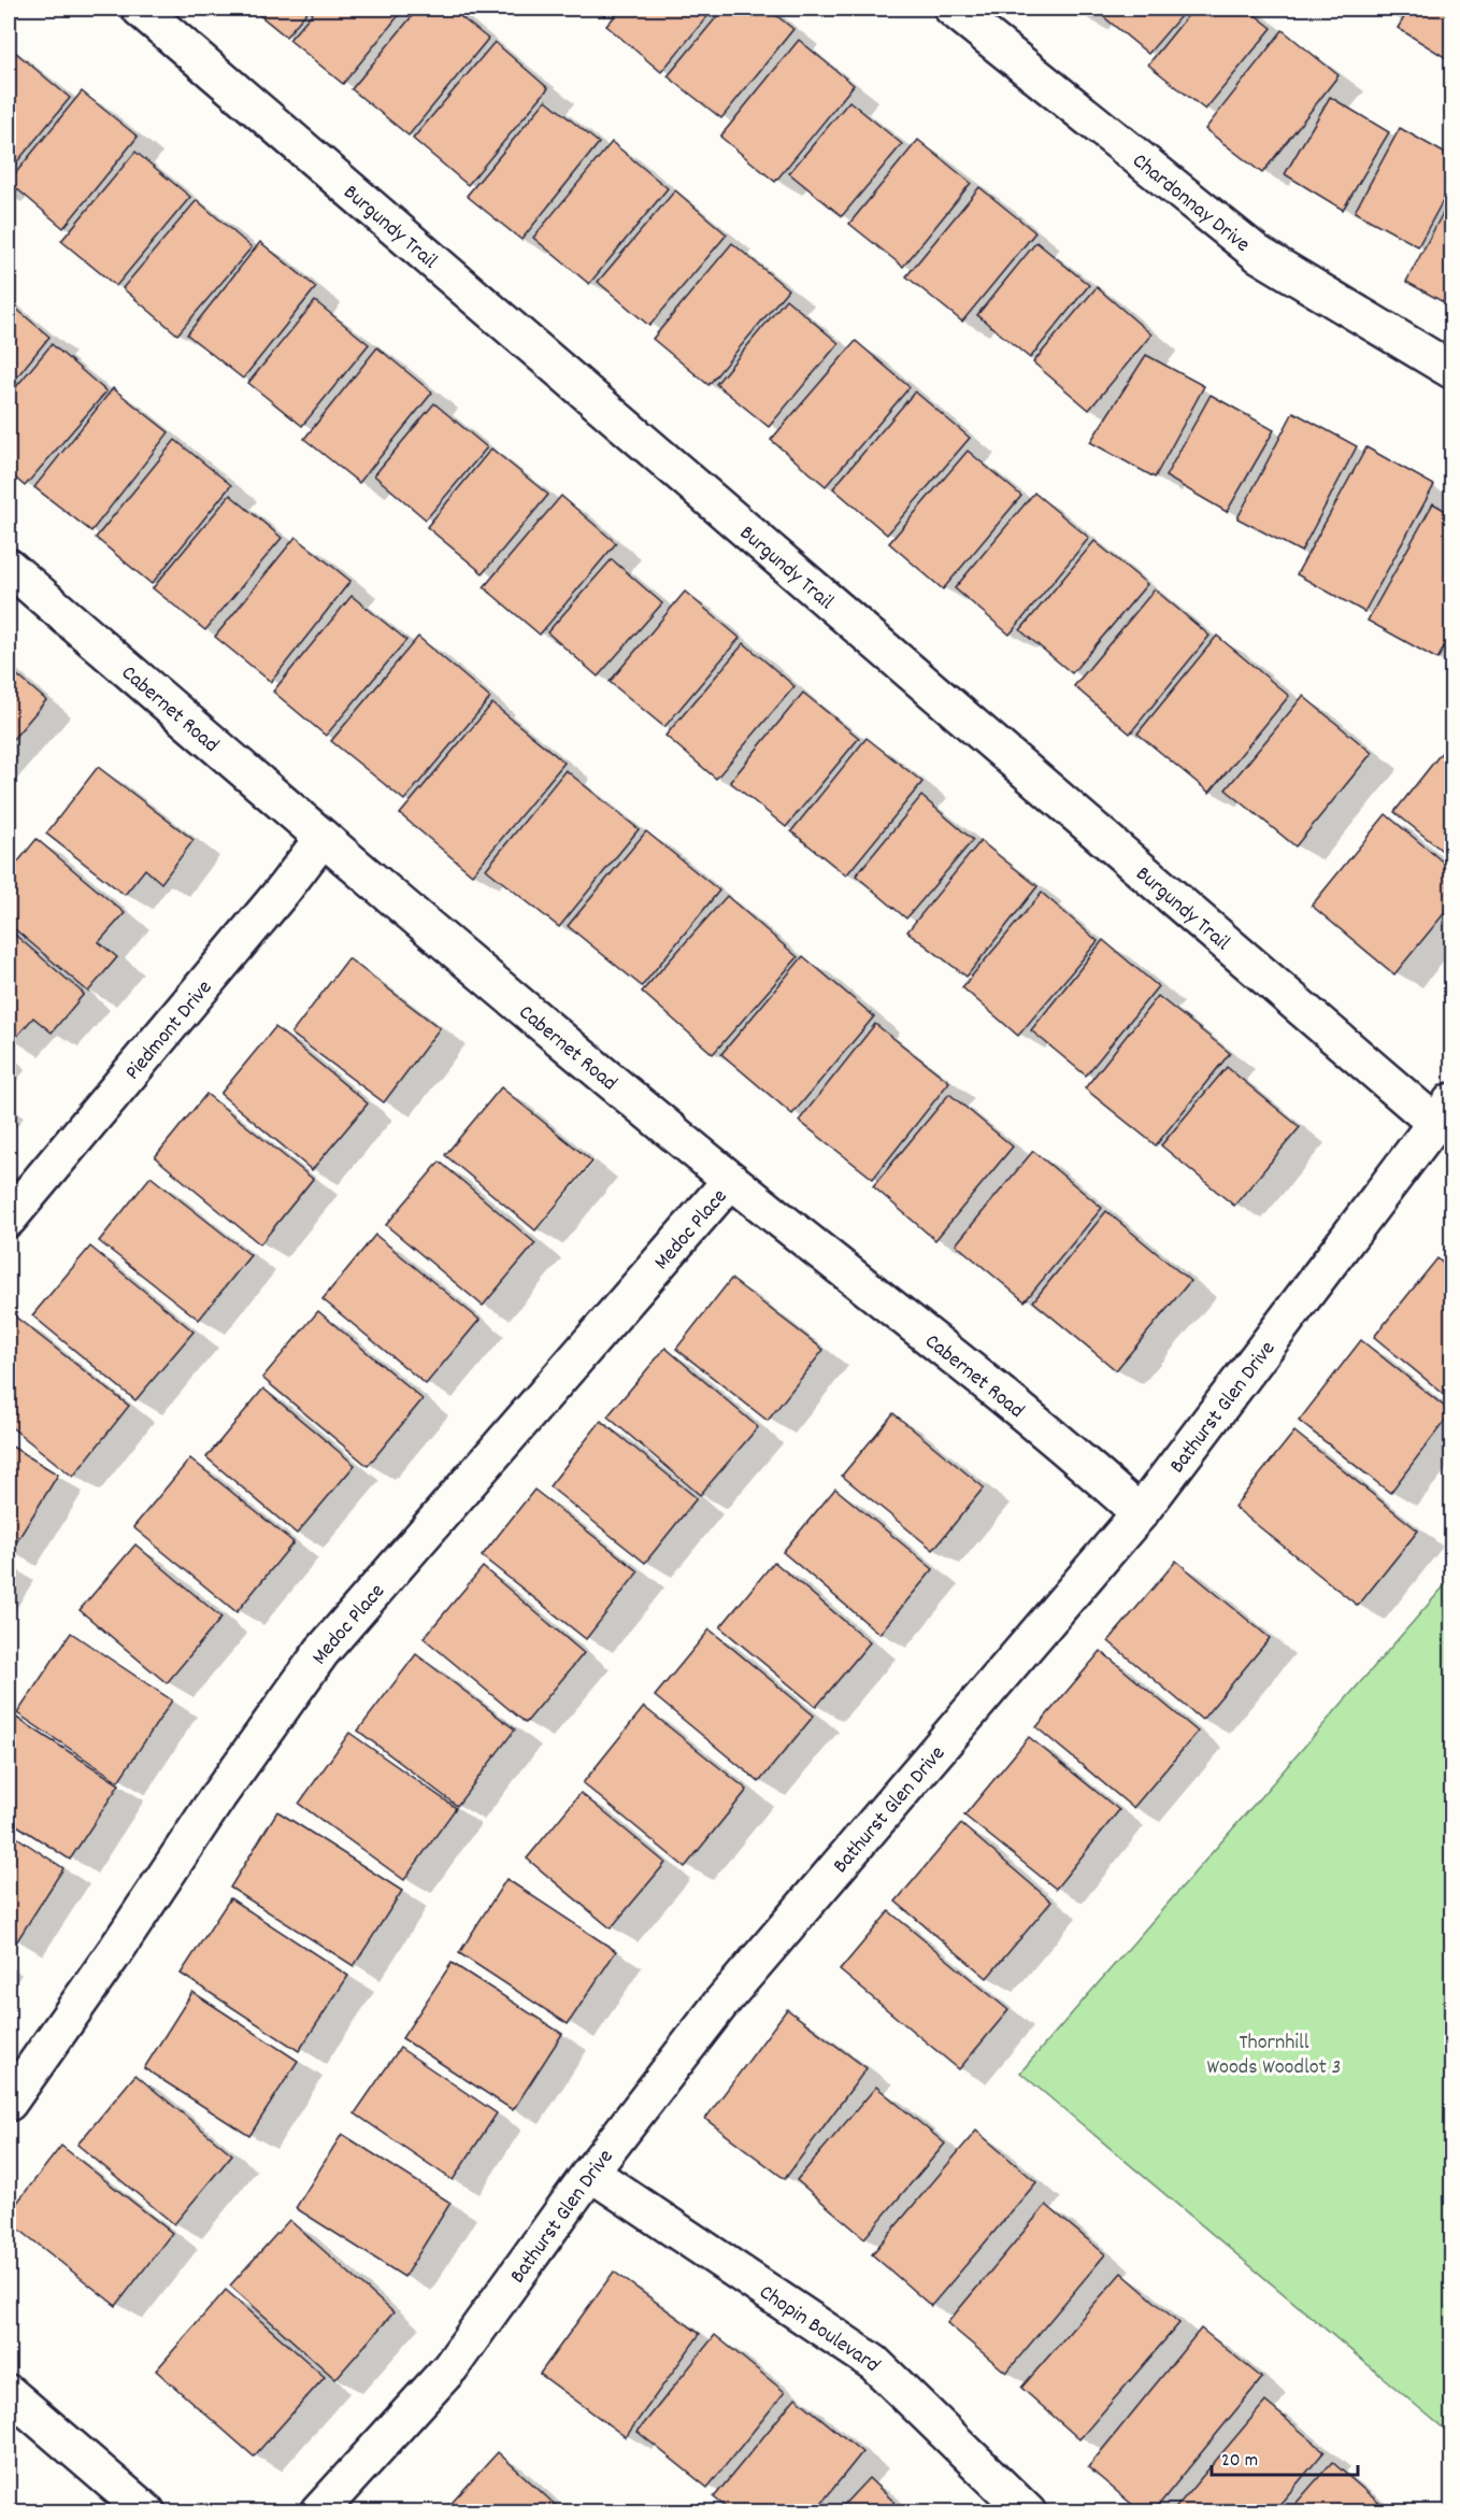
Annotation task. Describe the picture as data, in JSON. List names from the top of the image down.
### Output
{
  "streets": {
    "street": [
      "Chardonnay Drive",
      "Burgundy Trail",
      "Cabernet Road",
      "Piedmont Drive",
      "Medoc Place",
      "Bathurst Glen Drive",
      "Chopin Boulevard"
    ]
  },
  "crossings": [
    ["Burgundy Trail", "Bathurst Glen Drive"],
    ["Cabernet Road", "Piedmont Drive"],
    ["Cabernet Road", "Medoc Place"],
    ["Cabernet Road", "Bathurst Glen Drive"],
    ["Bathurst Glen Drive", "Chopin Boulevard"]
  ],
  "parks": ["Thornhill Woods Woodlot 3"],
  "scale_bar": "20 m"
}
